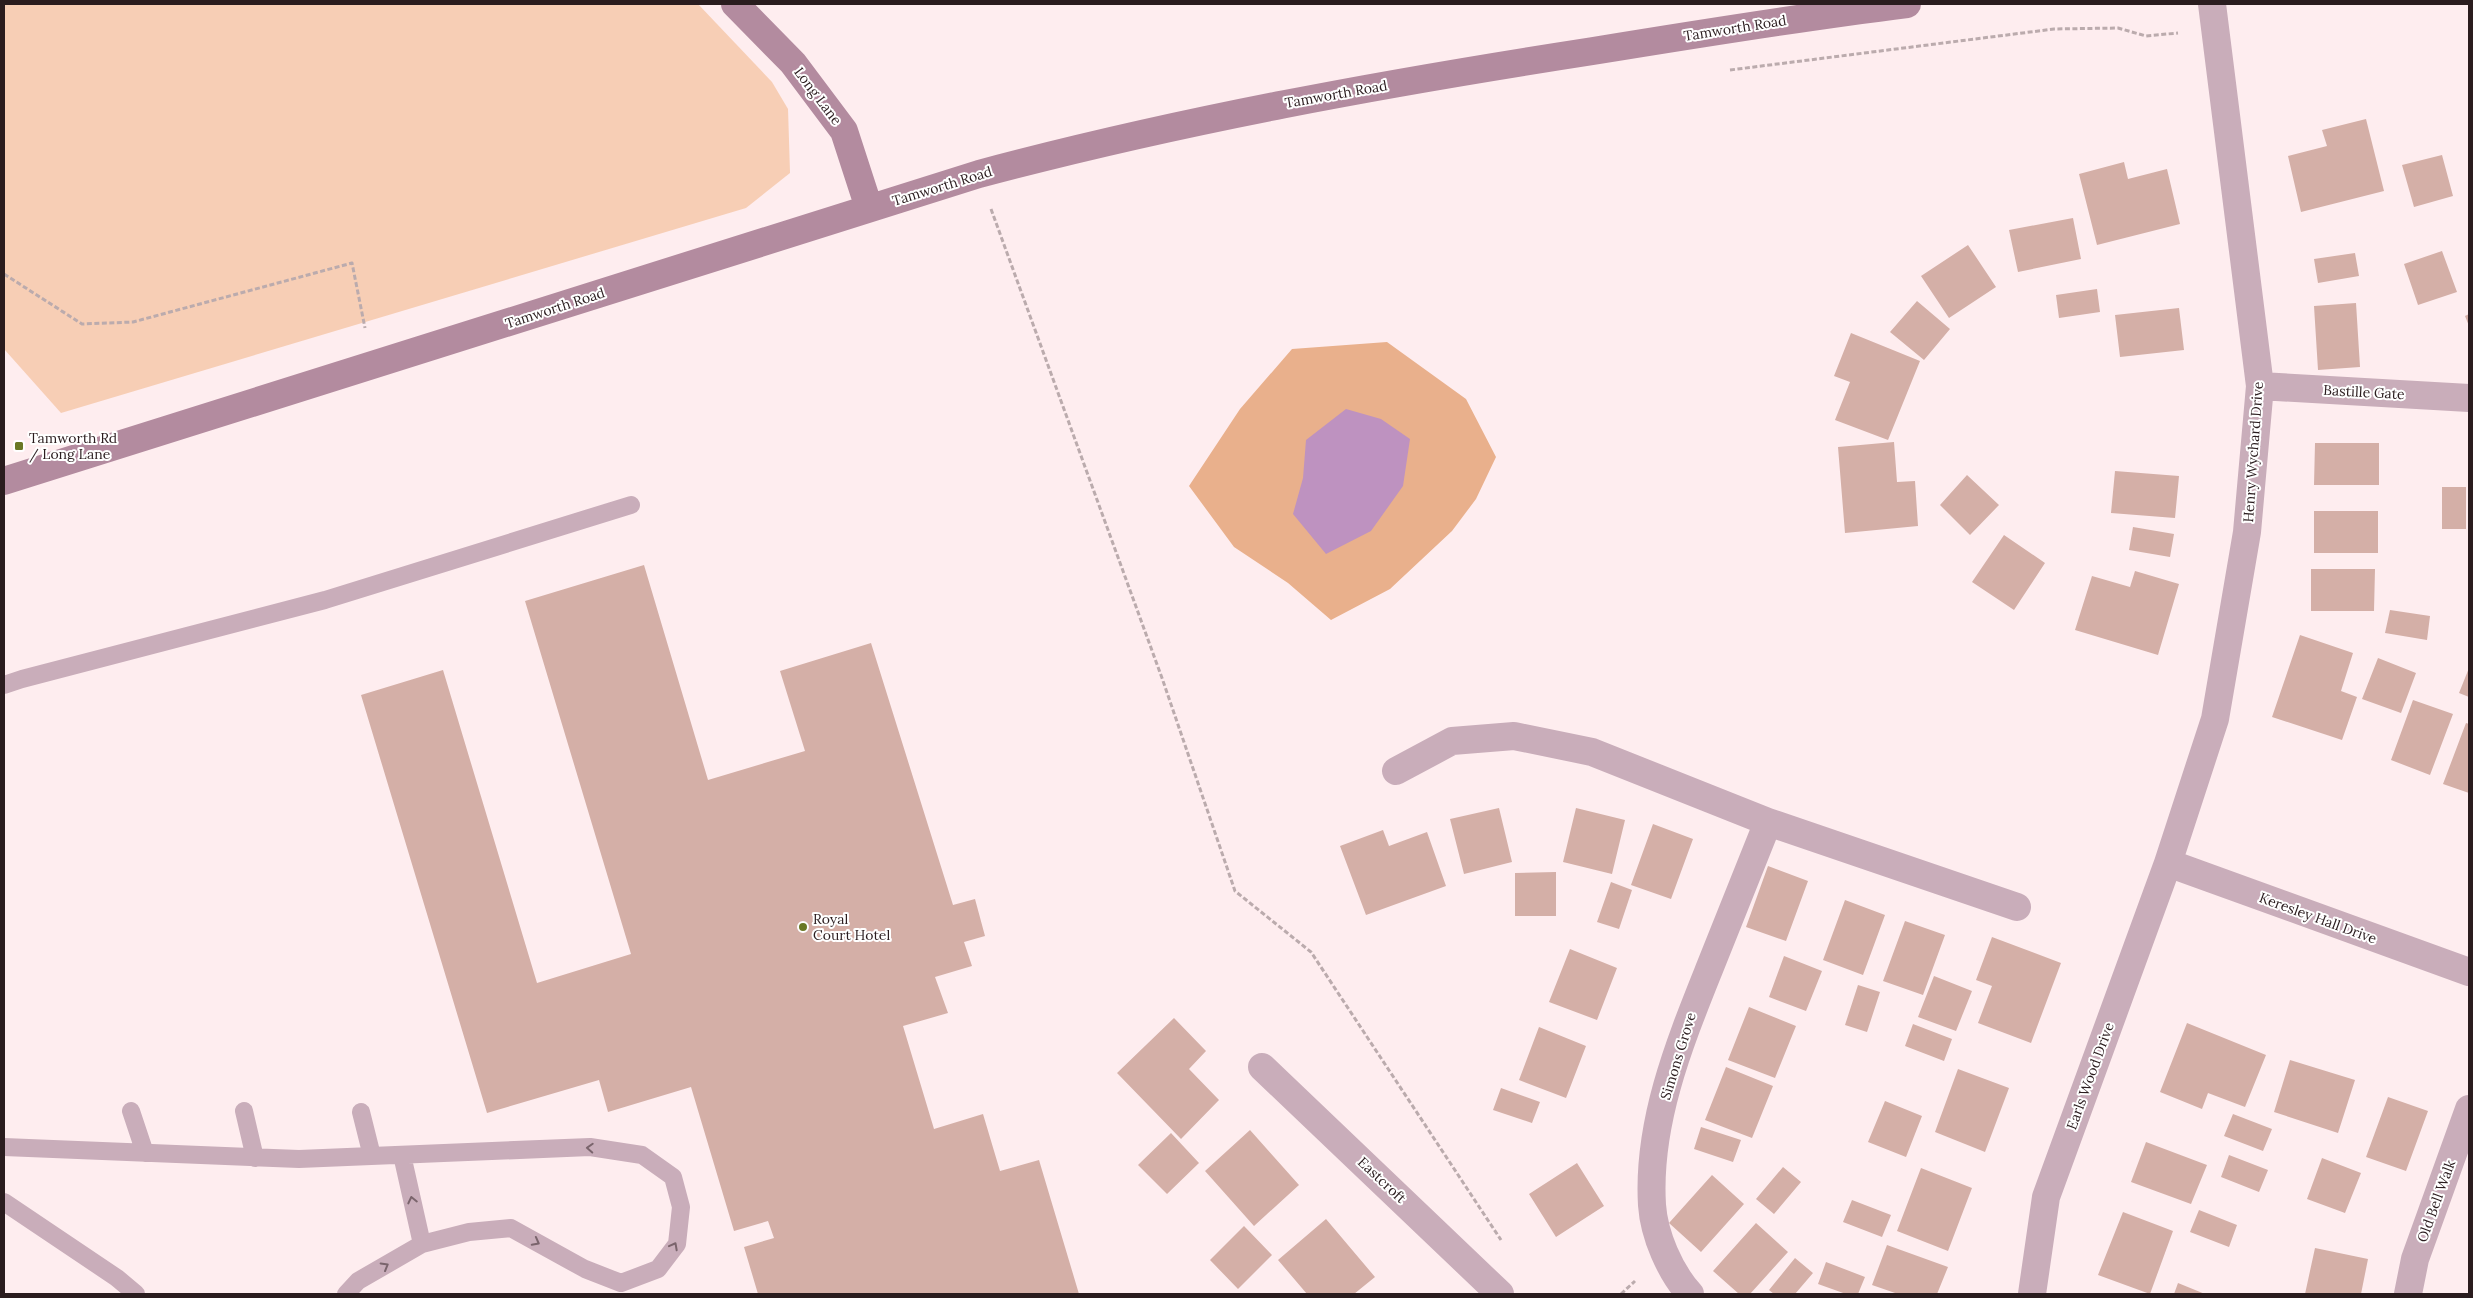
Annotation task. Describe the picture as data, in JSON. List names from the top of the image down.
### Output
{
  "streets": {
    "main road": ["Tamworth Road", "Long Lane"],
    "street": [
      "Bastille Gate",
      "Henry Wychard Drive",
      "Keresley Hall Drive",
      "Simons Grove",
      "Earls Wood Drive",
      "Eastcroft",
      "Old Bell Walk"
    ]
  },
  "crossings": [
    ["Tamworth Road", "Long Lane"],
    ["Bastille Gate", "Henry Wychard Drive"],
    ["Henry Wychard Drive", "Keresley Hall Drive"],
    ["Henry Wychard Drive", "Earls Wood Drive"],
    ["Keresley Hall Drive", "Earls Wood Drive"]
  ],
  "places": {
    "transit": ["Tamworth Rd / Long Lane"],
    "other": ["Royal Court Hotel"]
  }
}
